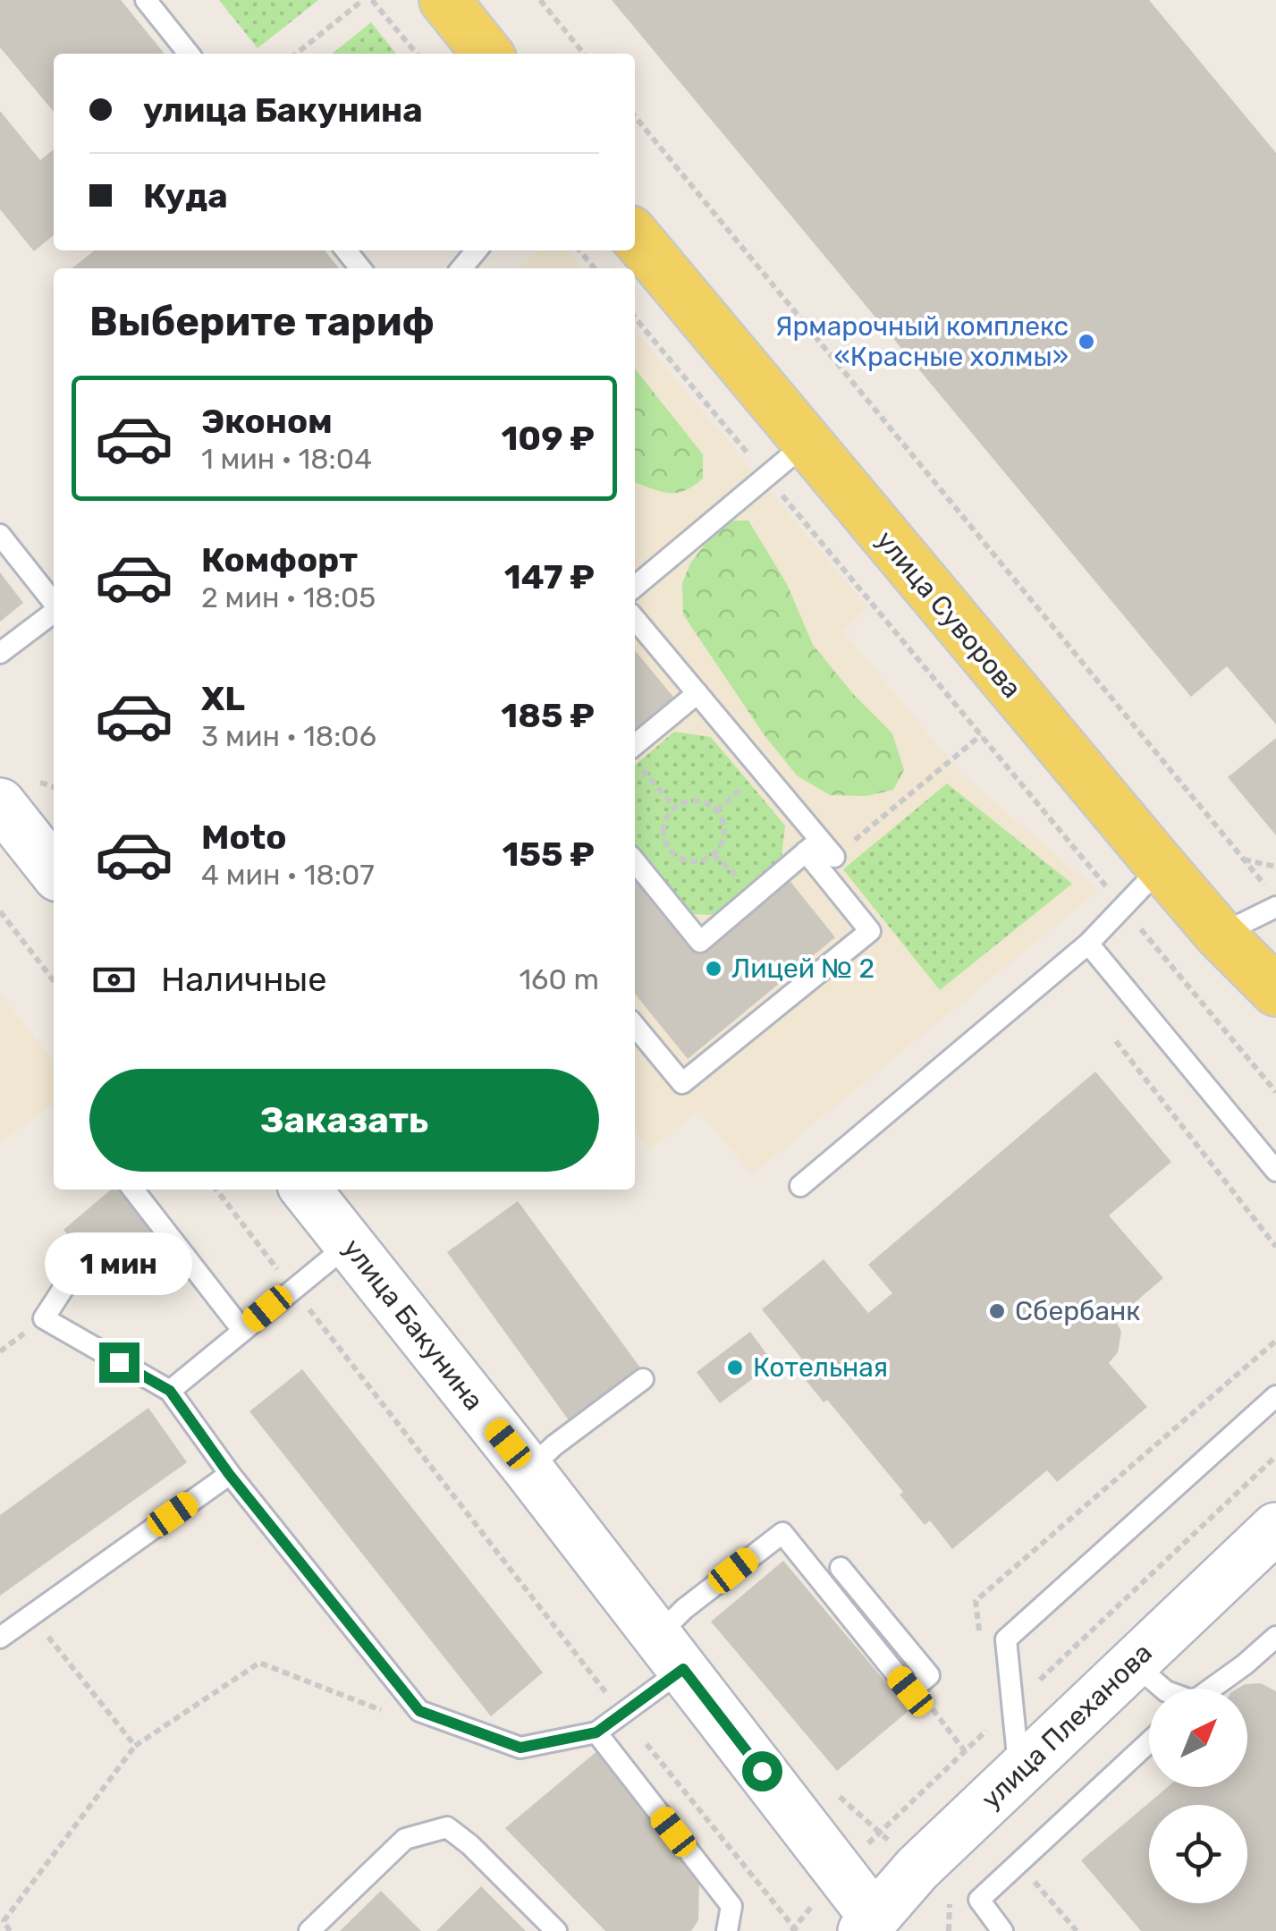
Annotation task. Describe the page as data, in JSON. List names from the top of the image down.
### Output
{
  "streets": {
    "main road": ["улица Суворова"],
    "street": ["улица Бакунина", "улица Плеханова"]
  },
  "crossings": [
    ["улица Бакунина", "улица Плеханова"]
  ],
  "places": [
    "Ярмарочный комплекс «Красные холмы»",
    "Лицей № 2",
    "Сбербанк",
    "Котельная"
  ],
  "north": "top right",
  "page": {
    "banner": ["улица Бакунина", "Куда"],
    "heading": "Выберите тариф",
    "list": [
      {
        "name": "Эконом",
        "note": "1 мин · 18:04",
        "value": "109 ₽"
      },
      {
        "name": "Комфорт",
        "note": "2 мин · 18:05",
        "value": "147 ₽"
      },
      {
        "name": "XL",
        "note": "3 мин · 18:06",
        "value": "185 ₽"
      },
      {
        "name": "Moto",
        "note": "4 мин · 18:07",
        "value": "155 ₽"
      }
    ],
    "pay": ["Наличные", "160 m"],
    "buttons": "Заказать",
    "bubble": "1 мин"
  }
}
